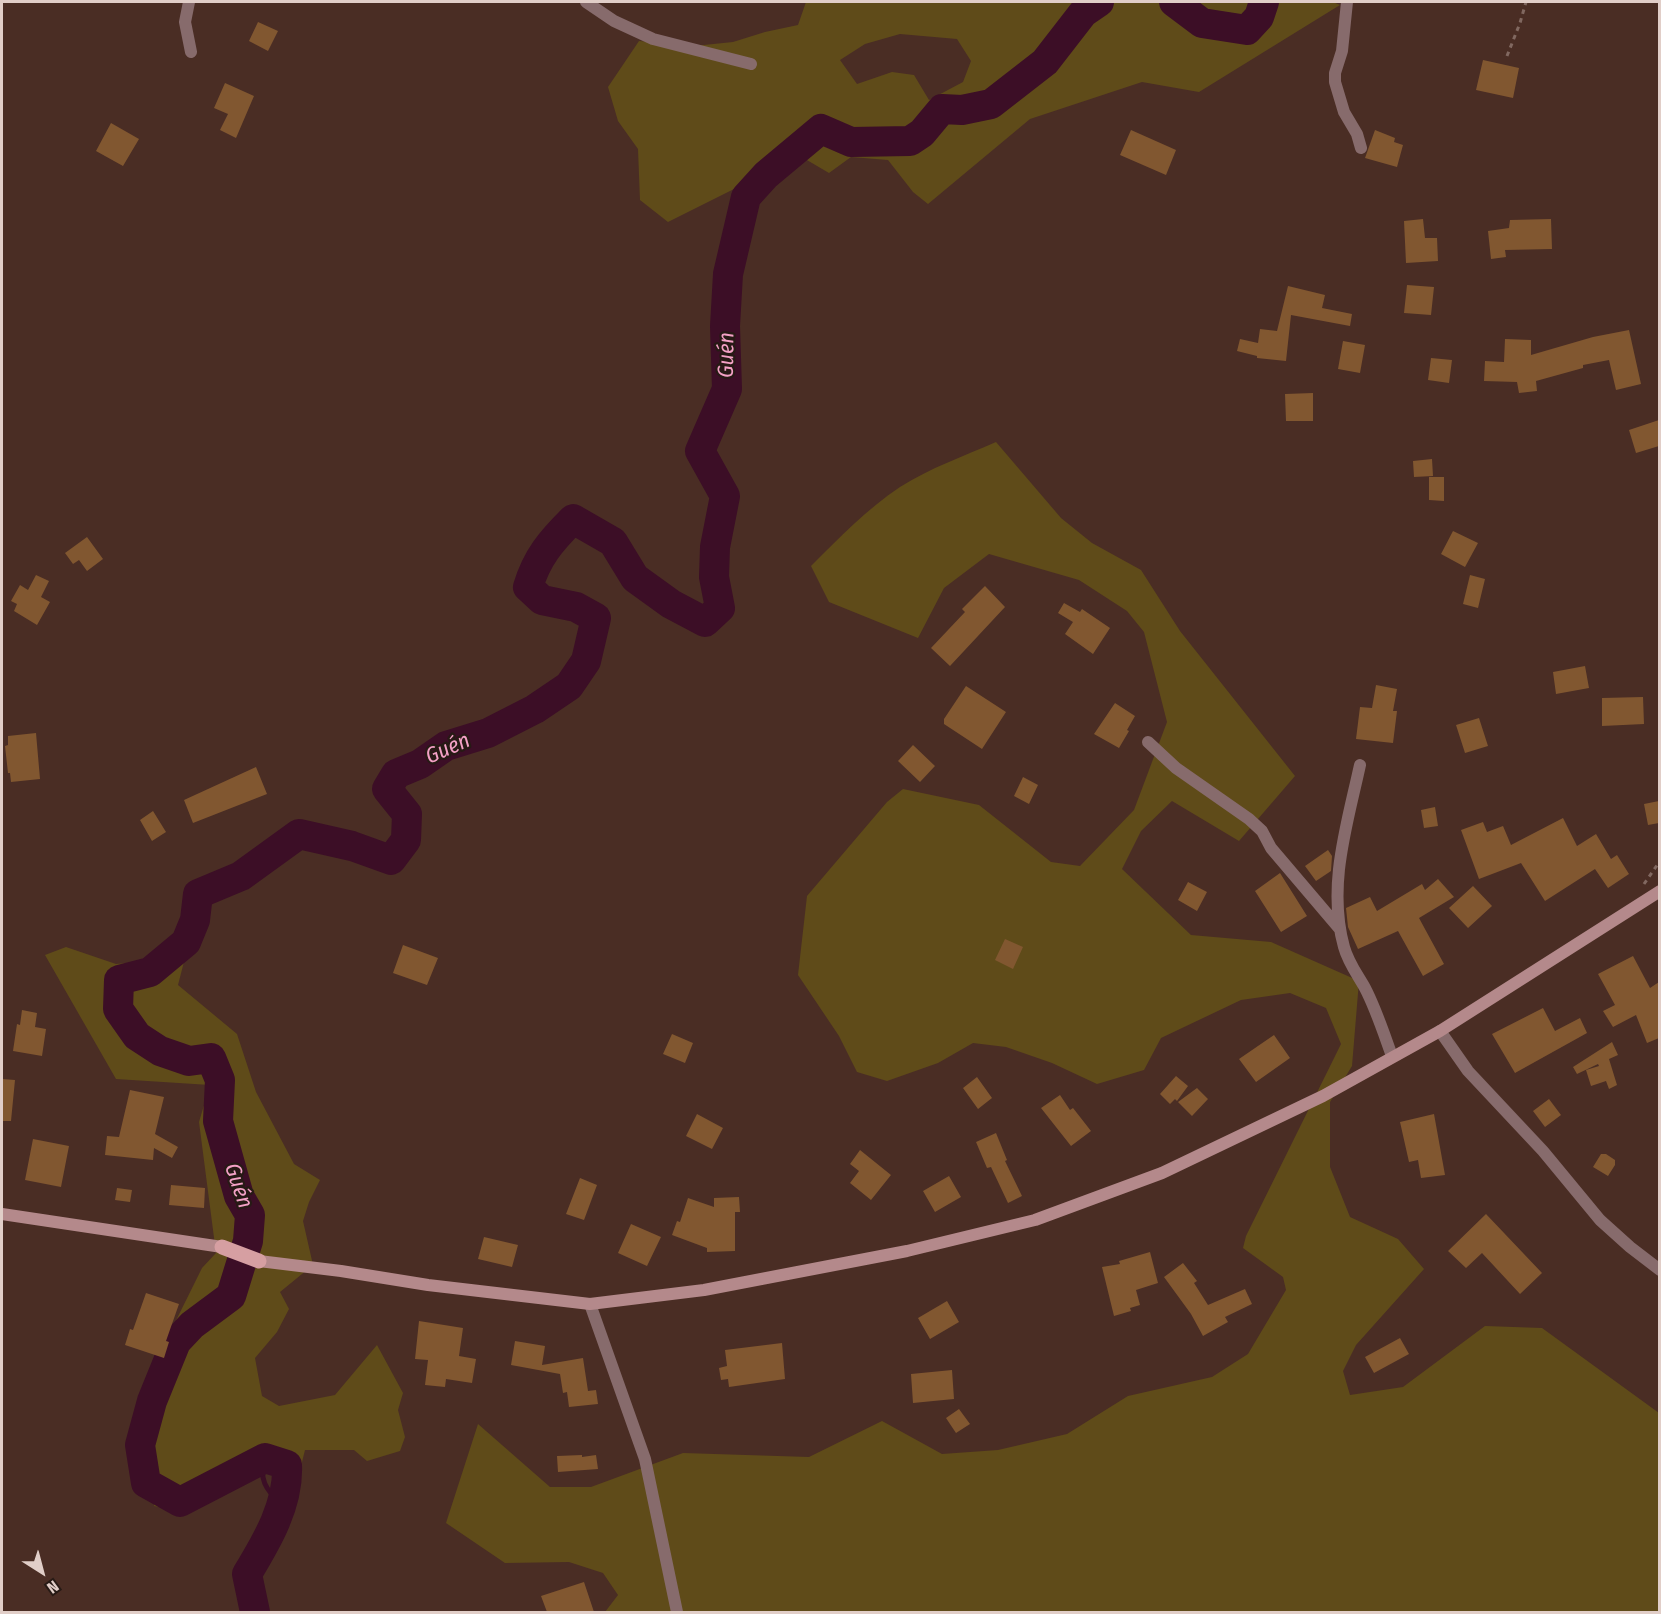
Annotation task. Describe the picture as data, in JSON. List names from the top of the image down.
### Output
{
  "water": ["Guén"],
  "north": "bottom right"
}
